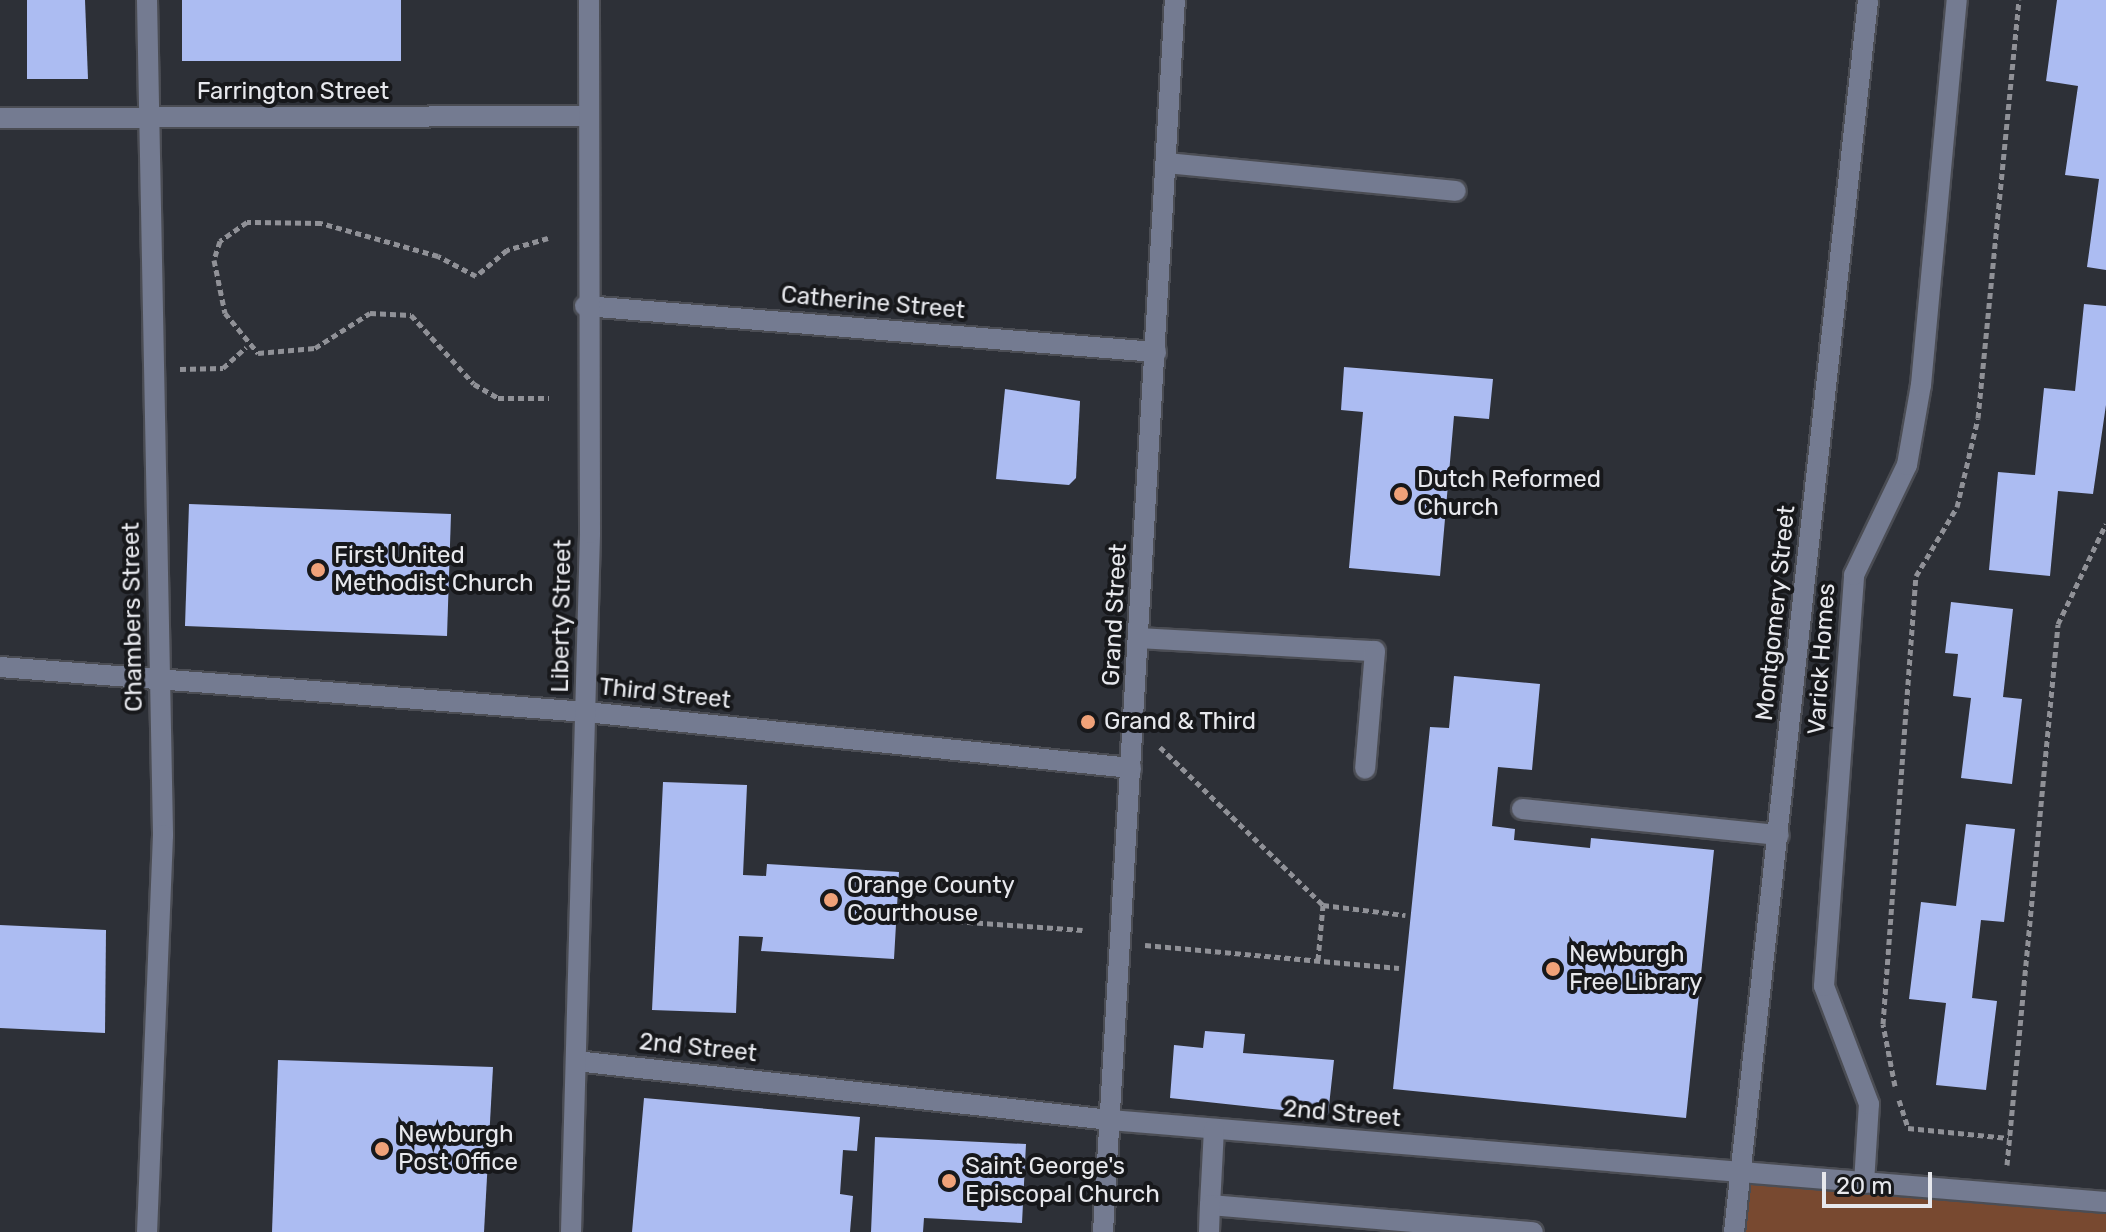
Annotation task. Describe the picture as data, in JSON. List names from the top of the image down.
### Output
{
  "streets": {
    "street": [
      "Farrington Street",
      "Catherine Street",
      "Montgomery Street",
      "Grand Street",
      "Liberty Street",
      "Chambers Street",
      "Varick Homes",
      "Third Street",
      "2nd Street"
    ]
  },
  "crossings": [
    ["Farrington Street", "Liberty Street"],
    ["Farrington Street", "Chambers Street"],
    ["Catherine Street", "Grand Street"],
    ["Catherine Street", "Liberty Street"],
    ["Montgomery Street", "2nd Street"],
    ["Grand Street", "Third Street"],
    ["Grand Street", "2nd Street"],
    ["Liberty Street", "Third Street"],
    ["Liberty Street", "2nd Street"],
    ["Chambers Street", "Third Street"],
    ["Varick Homes", "2nd Street"]
  ],
  "places": [
    "Dutch Reformed Church",
    "First United Methodist Church",
    "Grand & Third",
    "Orange County Courthouse",
    "Newburgh Free Library",
    "Newburgh Post Office",
    "Saint George's Episcopal Church"
  ],
  "scale_bar": "20 m"
}
